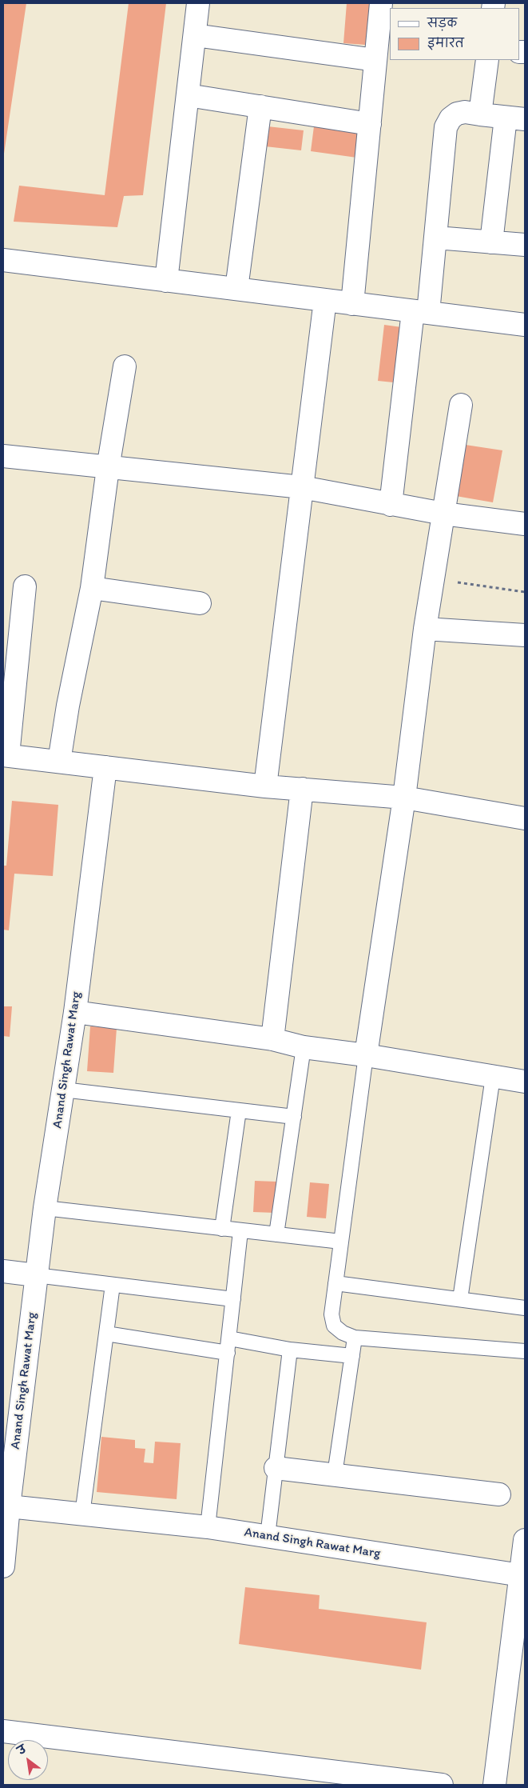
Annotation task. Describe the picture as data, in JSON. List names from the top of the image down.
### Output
{
  "streets": {
    "street": ["Anand Singh Rawat Marg"]
  },
  "legend": ["सड़क", "इमारत"],
  "north": "top left"
}
